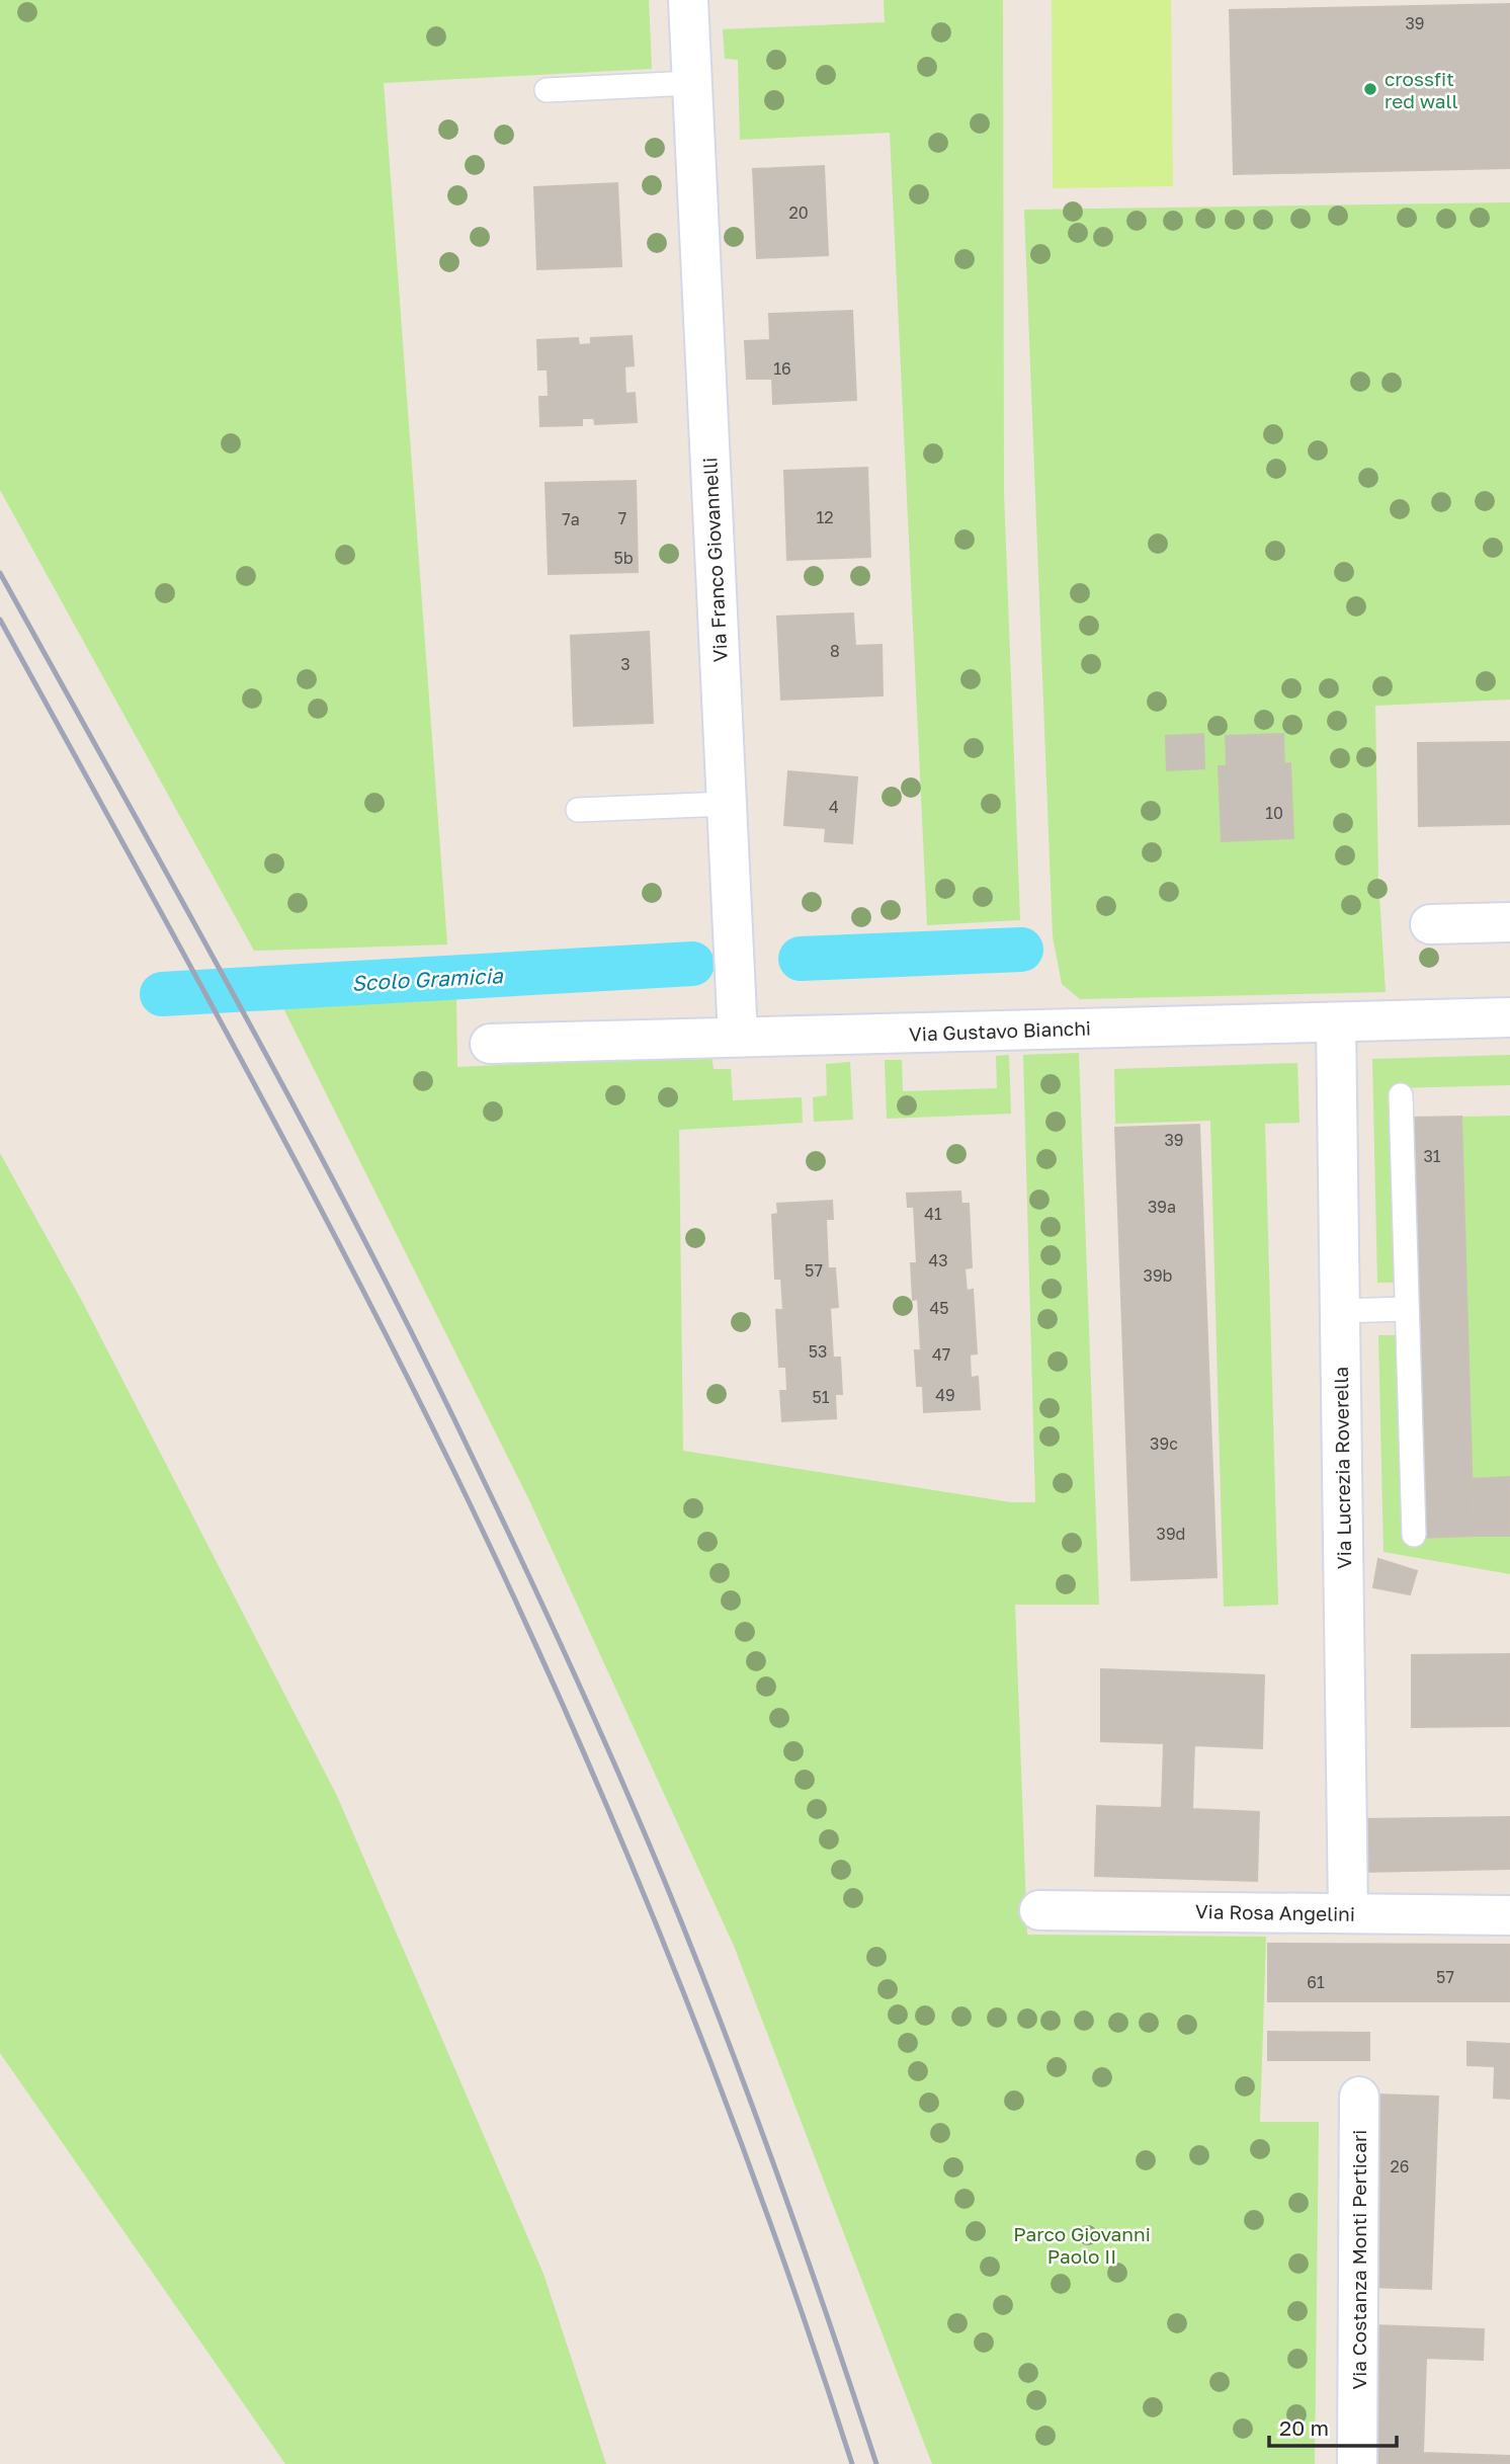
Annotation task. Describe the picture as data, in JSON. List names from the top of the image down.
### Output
{
  "streets": {
    "street": [
      "Via Franco Giovannelli",
      "Via Gustavo Bianchi",
      "Via Lucrezia Roverella",
      "Via Rosa Angelini",
      "Via Costanza Monti Perticari"
    ]
  },
  "crossings": [
    ["Via Franco Giovannelli", "Via Gustavo Bianchi"],
    ["Via Gustavo Bianchi", "Via Lucrezia Roverella"],
    ["Via Lucrezia Roverella", "Via Rosa Angelini"]
  ],
  "water": ["Scolo Gramicia"],
  "parks": ["Parco Giovanni Paolo II"],
  "places": ["crossfit red wall"],
  "house_numbers": [
    "39",
    "20",
    "16",
    "12",
    "7",
    "7a",
    "5b",
    "8",
    "3",
    "4",
    "10",
    "39",
    "31",
    "39a",
    "41",
    "43",
    "57",
    "39b",
    "45",
    "53",
    "47",
    "49",
    "51",
    "39c",
    "39d",
    "57",
    "61",
    "26"
  ],
  "scale_bar": "20 m"
}
